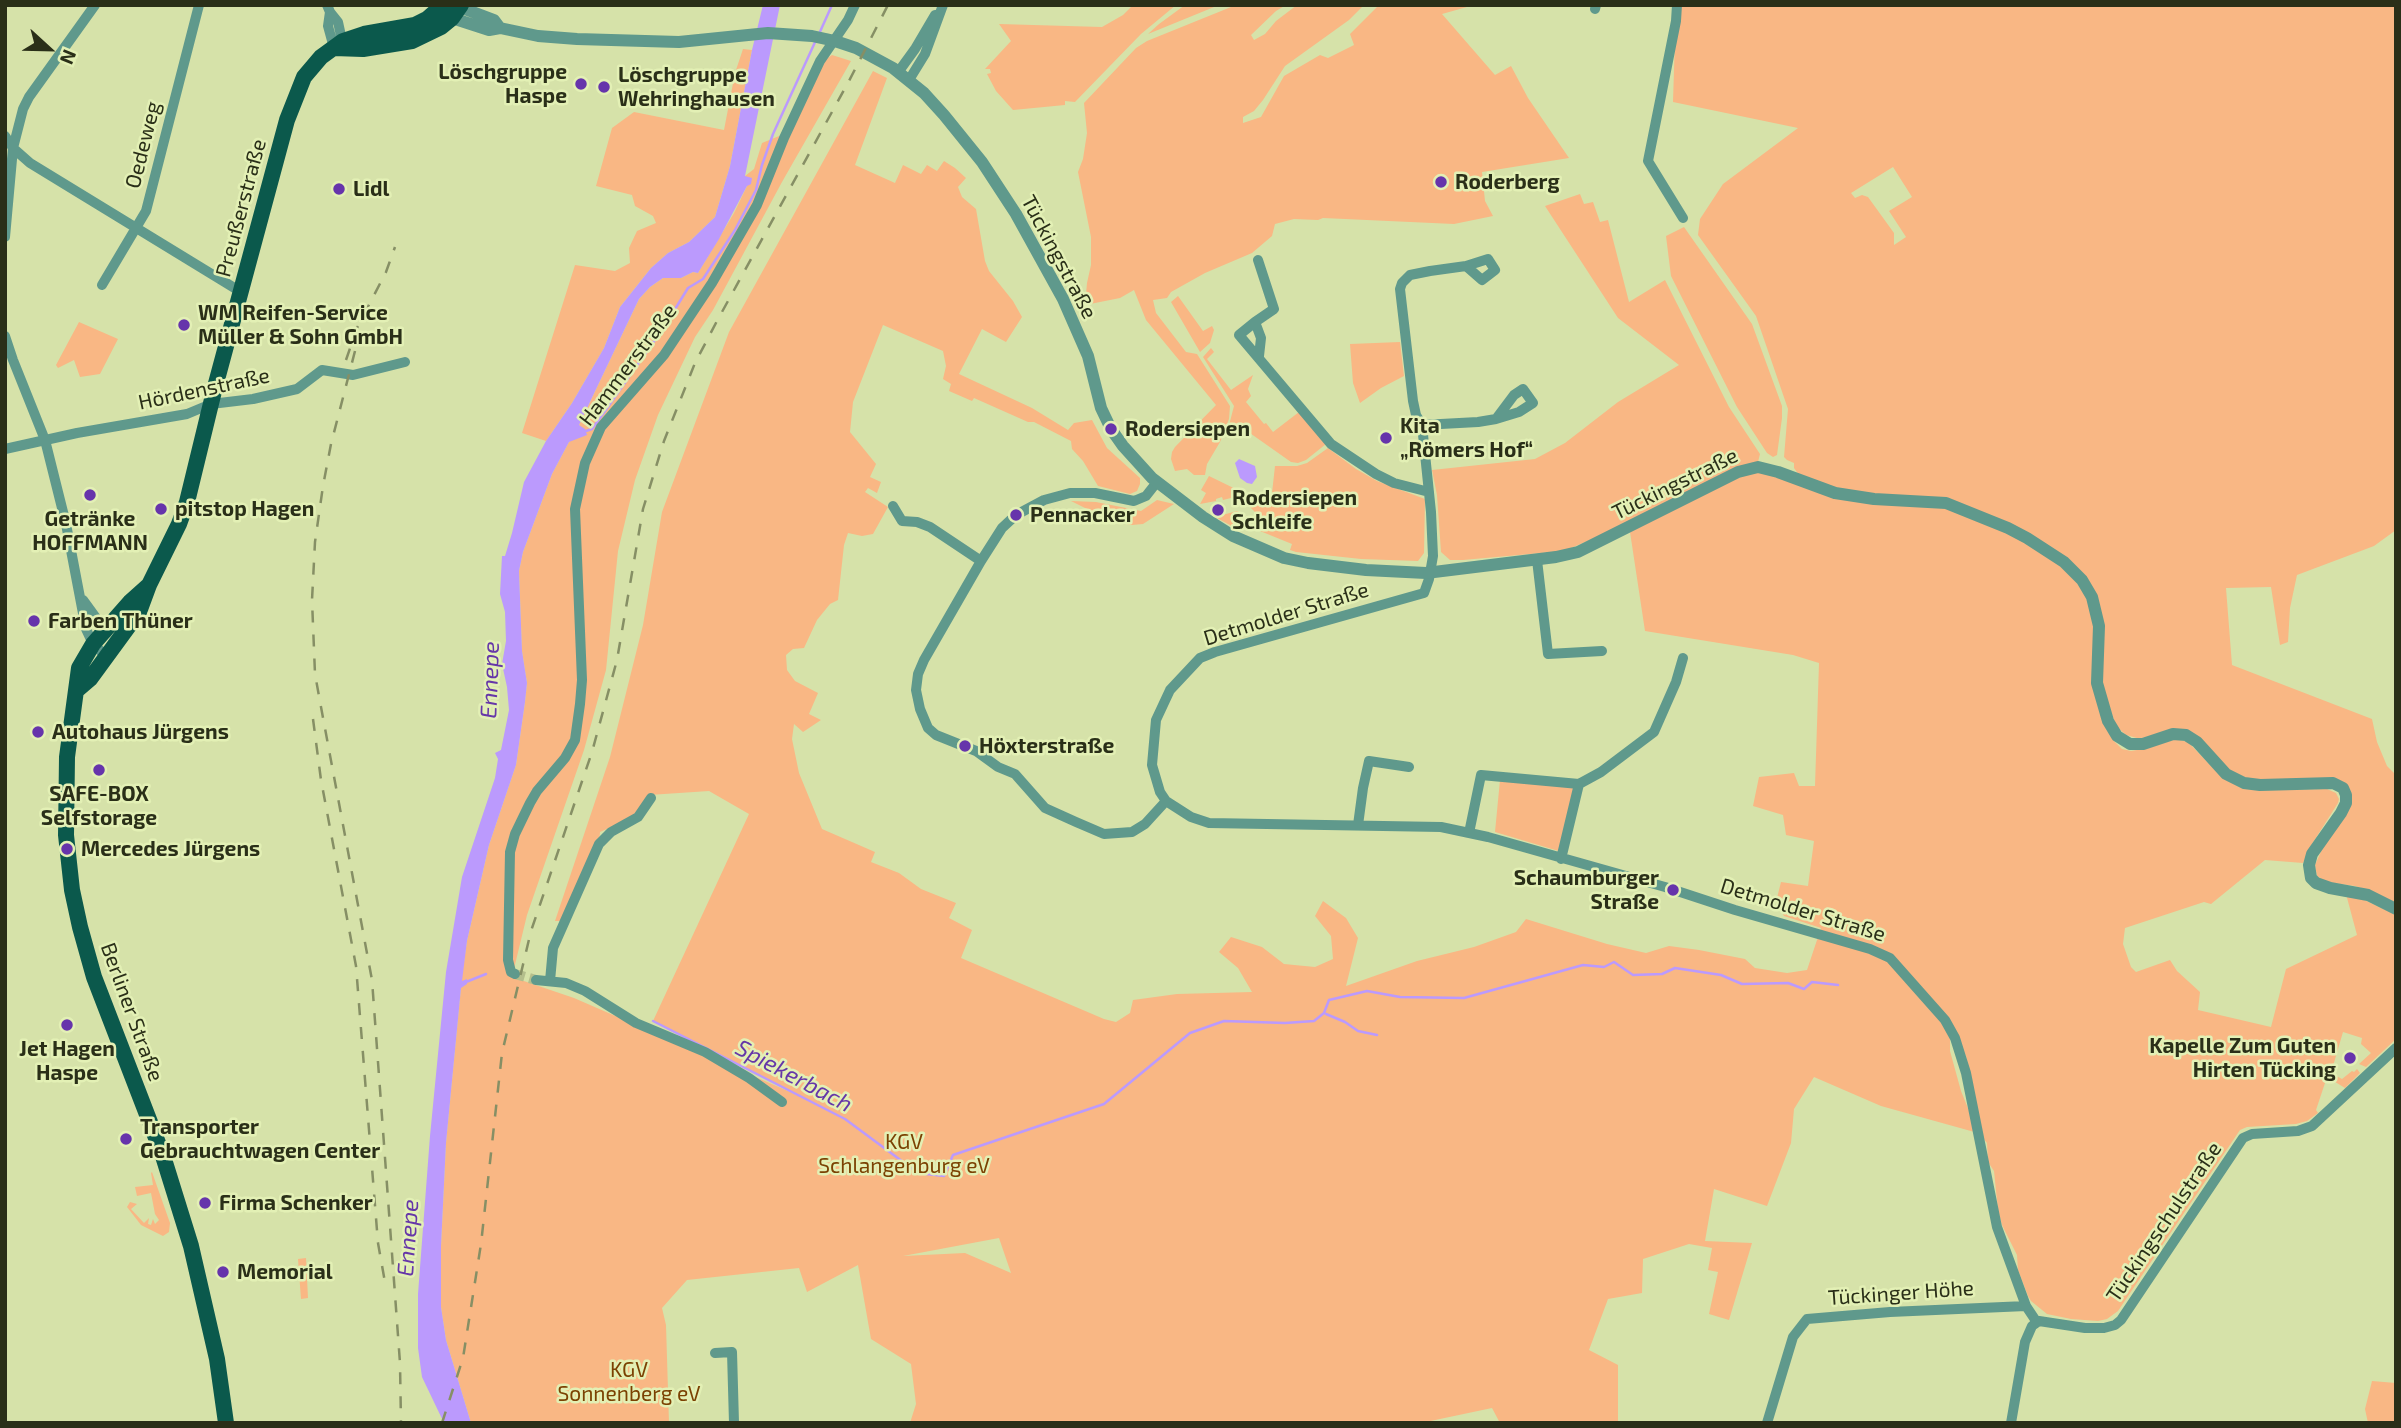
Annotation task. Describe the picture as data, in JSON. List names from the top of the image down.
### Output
{
  "streets": {
    "main road": ["Preußerstraße", "Berliner Straße"],
    "street": [
      "Oedeweg",
      "Tückingstraße",
      "Hammerstraße",
      "Hördenstraße",
      "Detmolder Straße",
      "Tückingschulstraße",
      "Tückinger Höhe"
    ]
  },
  "crossings": [
    ["Preußerstraße", "Hördenstraße"],
    ["Preußerstraße", "Berliner Straße"],
    ["Tückingstraße", "Hammerstraße"],
    ["Tückingstraße", "Detmolder Straße"],
    ["Detmolder Straße", "Tückingschulstraße"],
    ["Detmolder Straße", "Tückinger Höhe"]
  ],
  "water": ["Ennepe", "Spiekerbach"],
  "parks": ["KGV Schlangenburg eV", "KGV Sonnenberg eV"],
  "places": [
    "Löschgruppe Haspe",
    "Löschgruppe Wehringhausen",
    "Roderberg",
    "Lidl",
    "WM Reifen-Service Müller & Sohn GmbH",
    "Rodersiepen",
    "Kita „Römers Hof“",
    "Getränke HOFFMANN",
    "pitstop Hagen",
    "Rodersiepen Schleife",
    "Pennacker",
    "Farben Thüner",
    "Autohaus Jürgens",
    "Höxterstraße",
    "SAFE-BOX Selfstorage",
    "Mercedes Jürgens",
    "Schaumburger Straße",
    "Jet Hagen Haspe",
    "Kapelle Zum Guten Hirten Tücking",
    "Transporter Gebrauchtwagen Center",
    "Firma Schenker",
    "Memorial"
  ],
  "north": "right"
}
